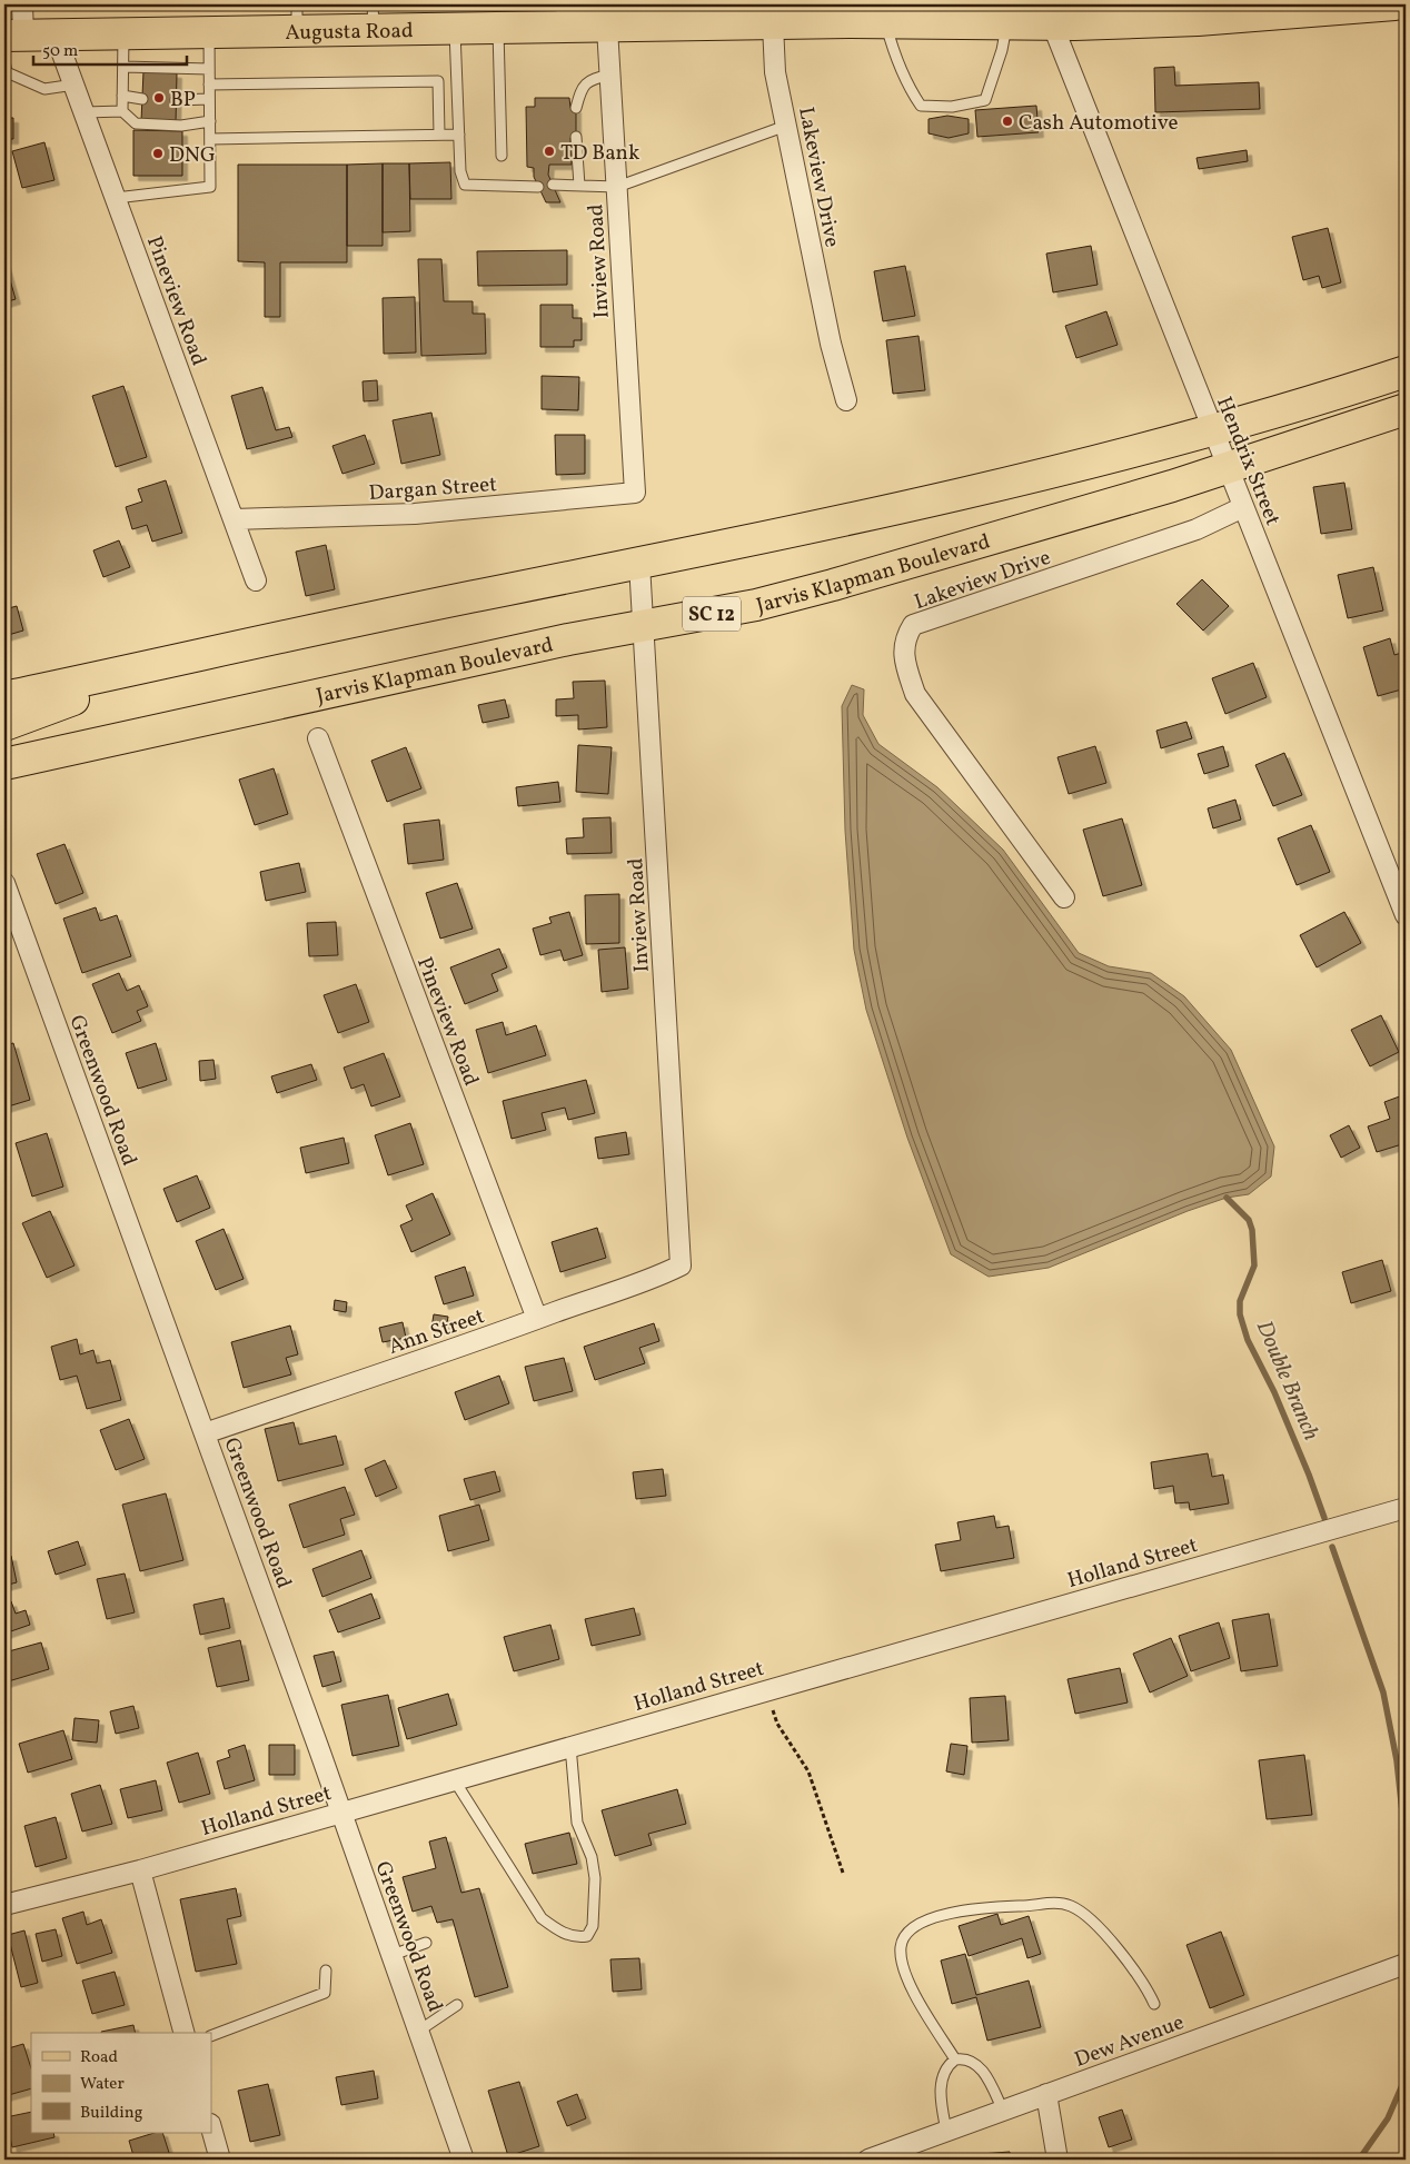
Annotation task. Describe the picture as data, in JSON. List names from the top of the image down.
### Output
{
  "streets": {
    "main road": ["Augusta Road", "Jarvis Klapman Boulevard", "SC 12"],
    "street": [
      "Lakeview Drive",
      "Inview Road",
      "Pineview Road",
      "Hendrix Street",
      "Dargan Street",
      "Greenwood Road",
      "Ann Street",
      "Holland Street",
      "Dew Avenue"
    ]
  },
  "crossings": [
    ["Augusta Road", "Lakeview Drive"],
    ["Augusta Road", "Inview Road"],
    ["Augusta Road", "Pineview Road"],
    ["Augusta Road", "Hendrix Street"],
    ["Lakeview Drive", "Hendrix Street"],
    ["Inview Road", "Dargan Street"],
    ["Inview Road", "Jarvis Klapman Boulevard"],
    ["Inview Road", "Ann Street"],
    ["Pineview Road", "Dargan Street"],
    ["Pineview Road", "Ann Street"],
    ["Hendrix Street", "Jarvis Klapman Boulevard"],
    ["Greenwood Road", "Ann Street"],
    ["Greenwood Road", "Holland Street"]
  ],
  "water": ["Double Branch"],
  "places": [
    "BP",
    "Cash Automotive",
    "TD Bank",
    "DNG"
  ],
  "legend": ["Road", "Water", "Building"],
  "scale_bar": "50 m"
}
